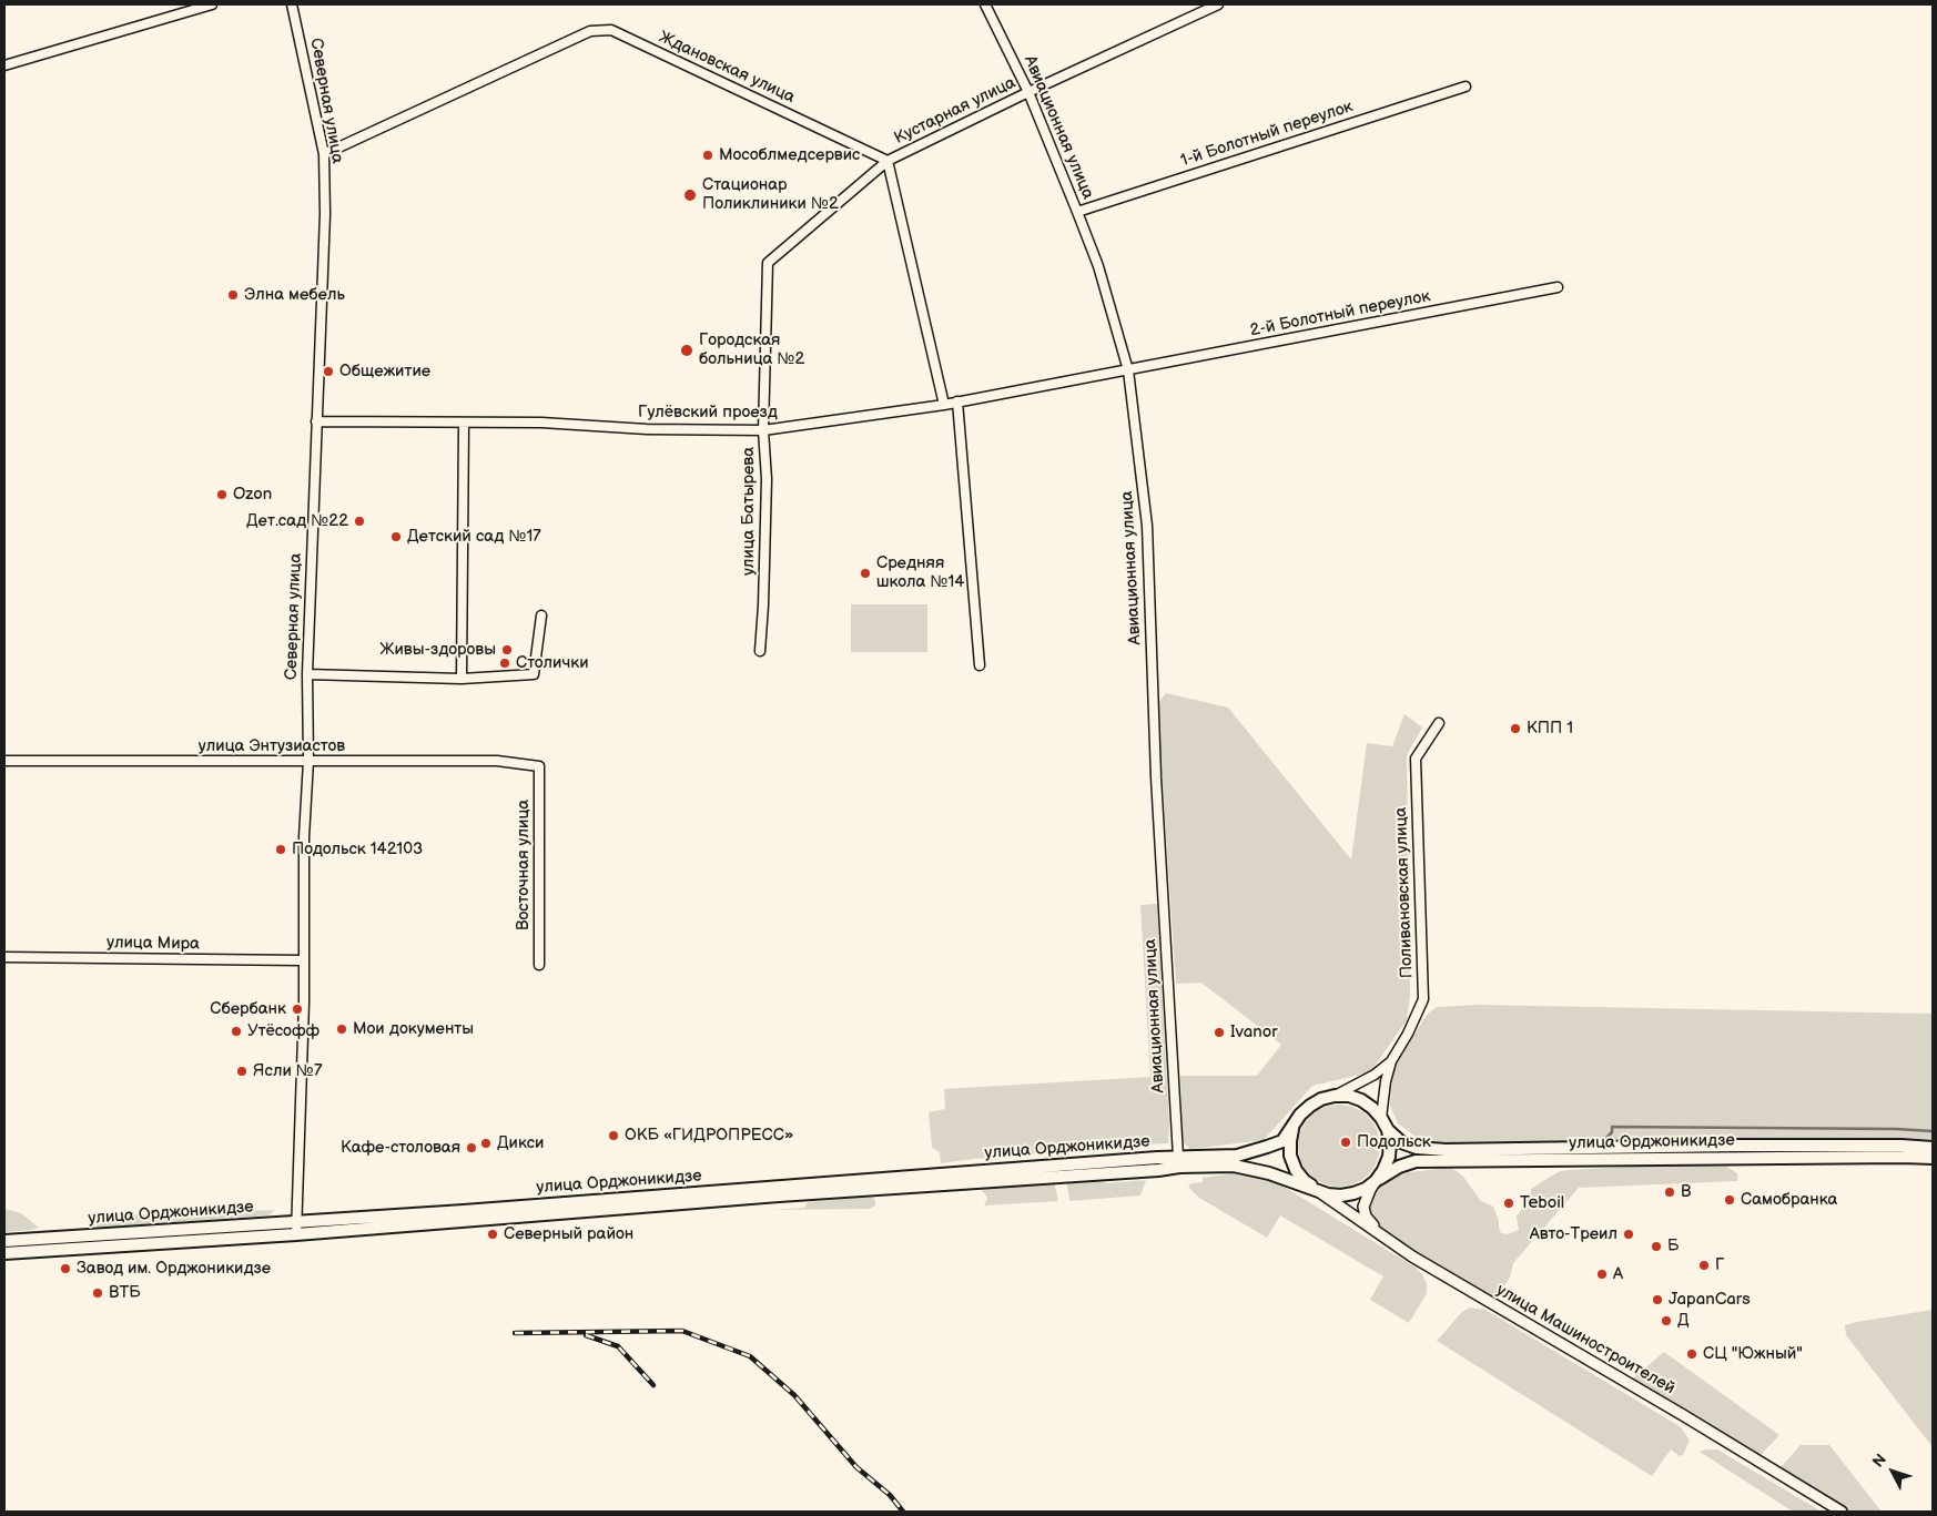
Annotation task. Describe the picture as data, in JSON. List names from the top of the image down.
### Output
{
  "streets": {
    "main road": ["улица Орджоникидзе"],
    "street": [
      "Ждановская улица",
      "Северная улица",
      "Кустарная улица",
      "Авиационная улица",
      "1-й Болотный переулок",
      "2-й Болотный переулок",
      "Гулёвский проезд",
      "улица Батырева",
      "улица Энтузиастов",
      "Восточная улица",
      "Поливановская улица",
      "улица Мира",
      "улица Машиностроителей"
    ]
  },
  "crossings": [
    ["Ждановская улица", "Северная улица"],
    ["Ждановская улица", "Кустарная улица"],
    ["Ждановская улица", "улица Батырева"],
    ["Северная улица", "Гулёвский проезд"],
    ["Северная улица", "улица Энтузиастов"],
    ["Северная улица", "улица Мира"],
    ["Северная улица", "улица Орджоникидзе"],
    ["Кустарная улица", "Авиационная улица"],
    ["Кустарная улица", "улица Батырева"],
    ["Авиационная улица", "1-й Болотный переулок"],
    ["Авиационная улица", "2-й Болотный переулок"],
    ["Авиационная улица", "Гулёвский проезд"],
    ["Авиационная улица", "улица Орджоникидзе"],
    ["2-й Болотный переулок", "Гулёвский проезд"],
    ["Гулёвский проезд", "улица Батырева"],
    ["улица Энтузиастов", "Восточная улица"],
    ["улица Орджоникидзе", "улица Машиностроителей"]
  ],
  "places": [
    "Мособлмедсервис",
    "Стационар Поликлиники №2",
    "Элна мебель",
    "Городская больница №2",
    "Общежитие",
    "Ozon",
    "Дет.сад №22",
    "Детский сад №17",
    "Средняя школа №14",
    "Живы-здоровы",
    "Столички",
    "КПП 1",
    "Подольск 142103",
    "Сбербанк",
    "Мои документы",
    "Утёсофф",
    "Ivanor",
    "Ясли №7",
    "ОКБ «ГИДРОПРЕСС»",
    "Подольск",
    "Дикси",
    "Кафе-столовая",
    "В",
    "Самобранка",
    "Teboil",
    "Северный район",
    "Авто-Треил",
    "Б",
    "Г",
    "Завод им. Орджоникидзе",
    "А",
    "ВТБ",
    "JapanCars",
    "Д",
    "СЦ \"Южный\""
  ],
  "north": "top left"
}
